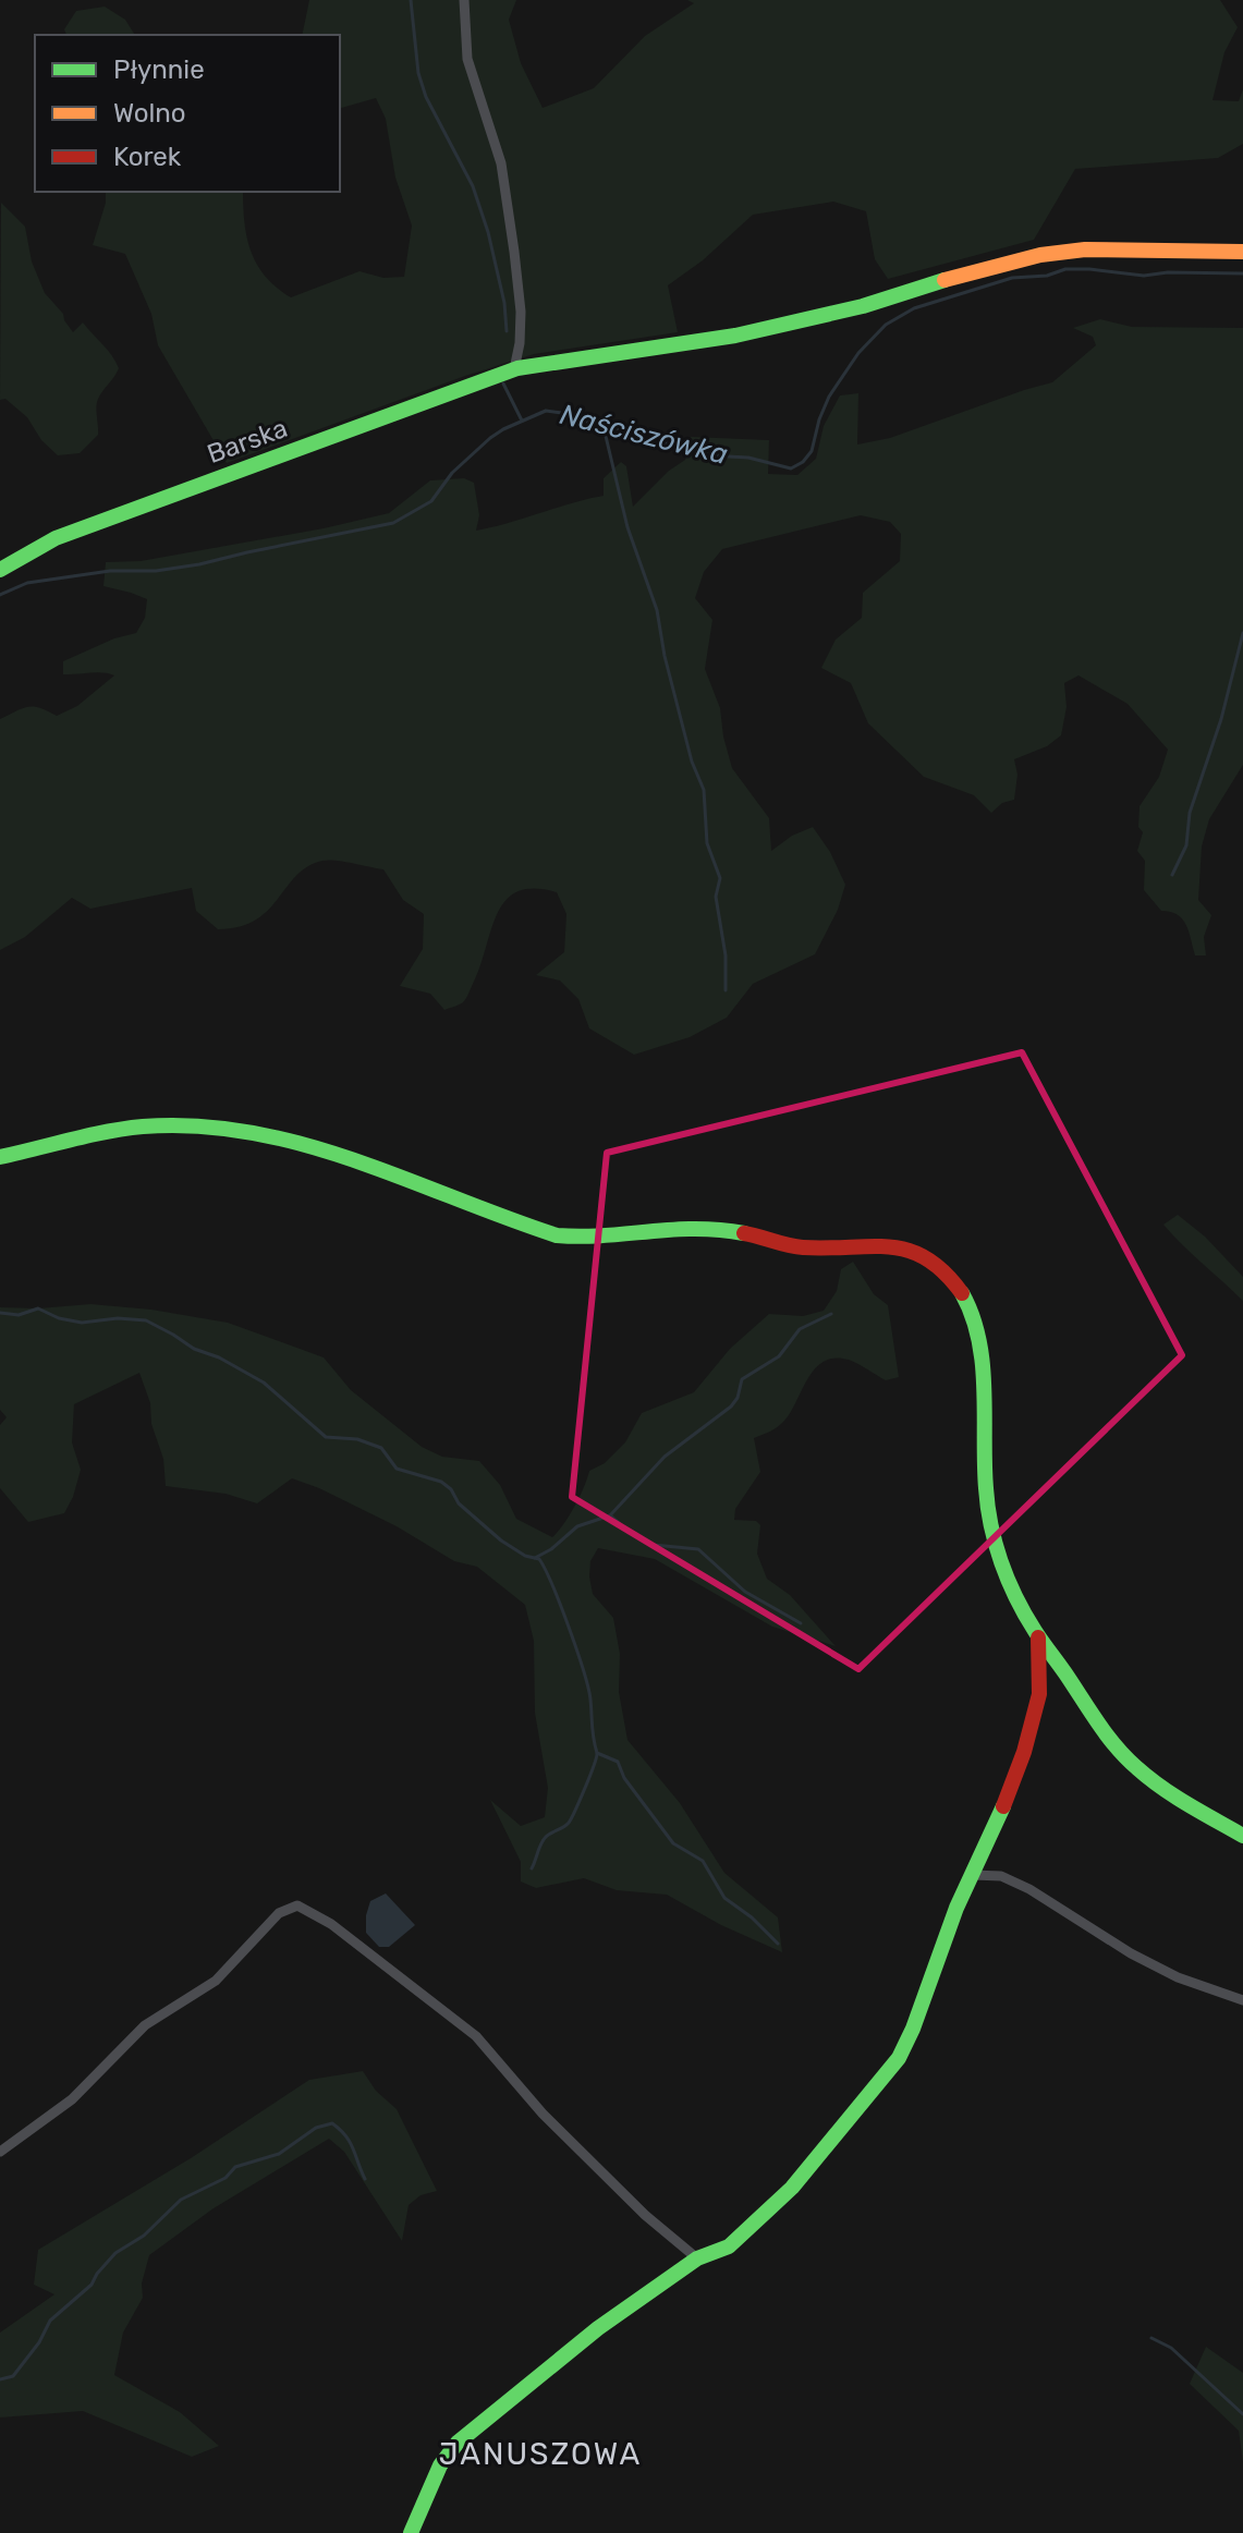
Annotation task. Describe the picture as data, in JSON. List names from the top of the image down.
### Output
{
  "streets": {
    "street": ["Barska"]
  },
  "districts": ["JANUSZOWA"],
  "water": ["Naściszówka"],
  "legend": ["Płynnie", "Wolno", "Korek"]
}
